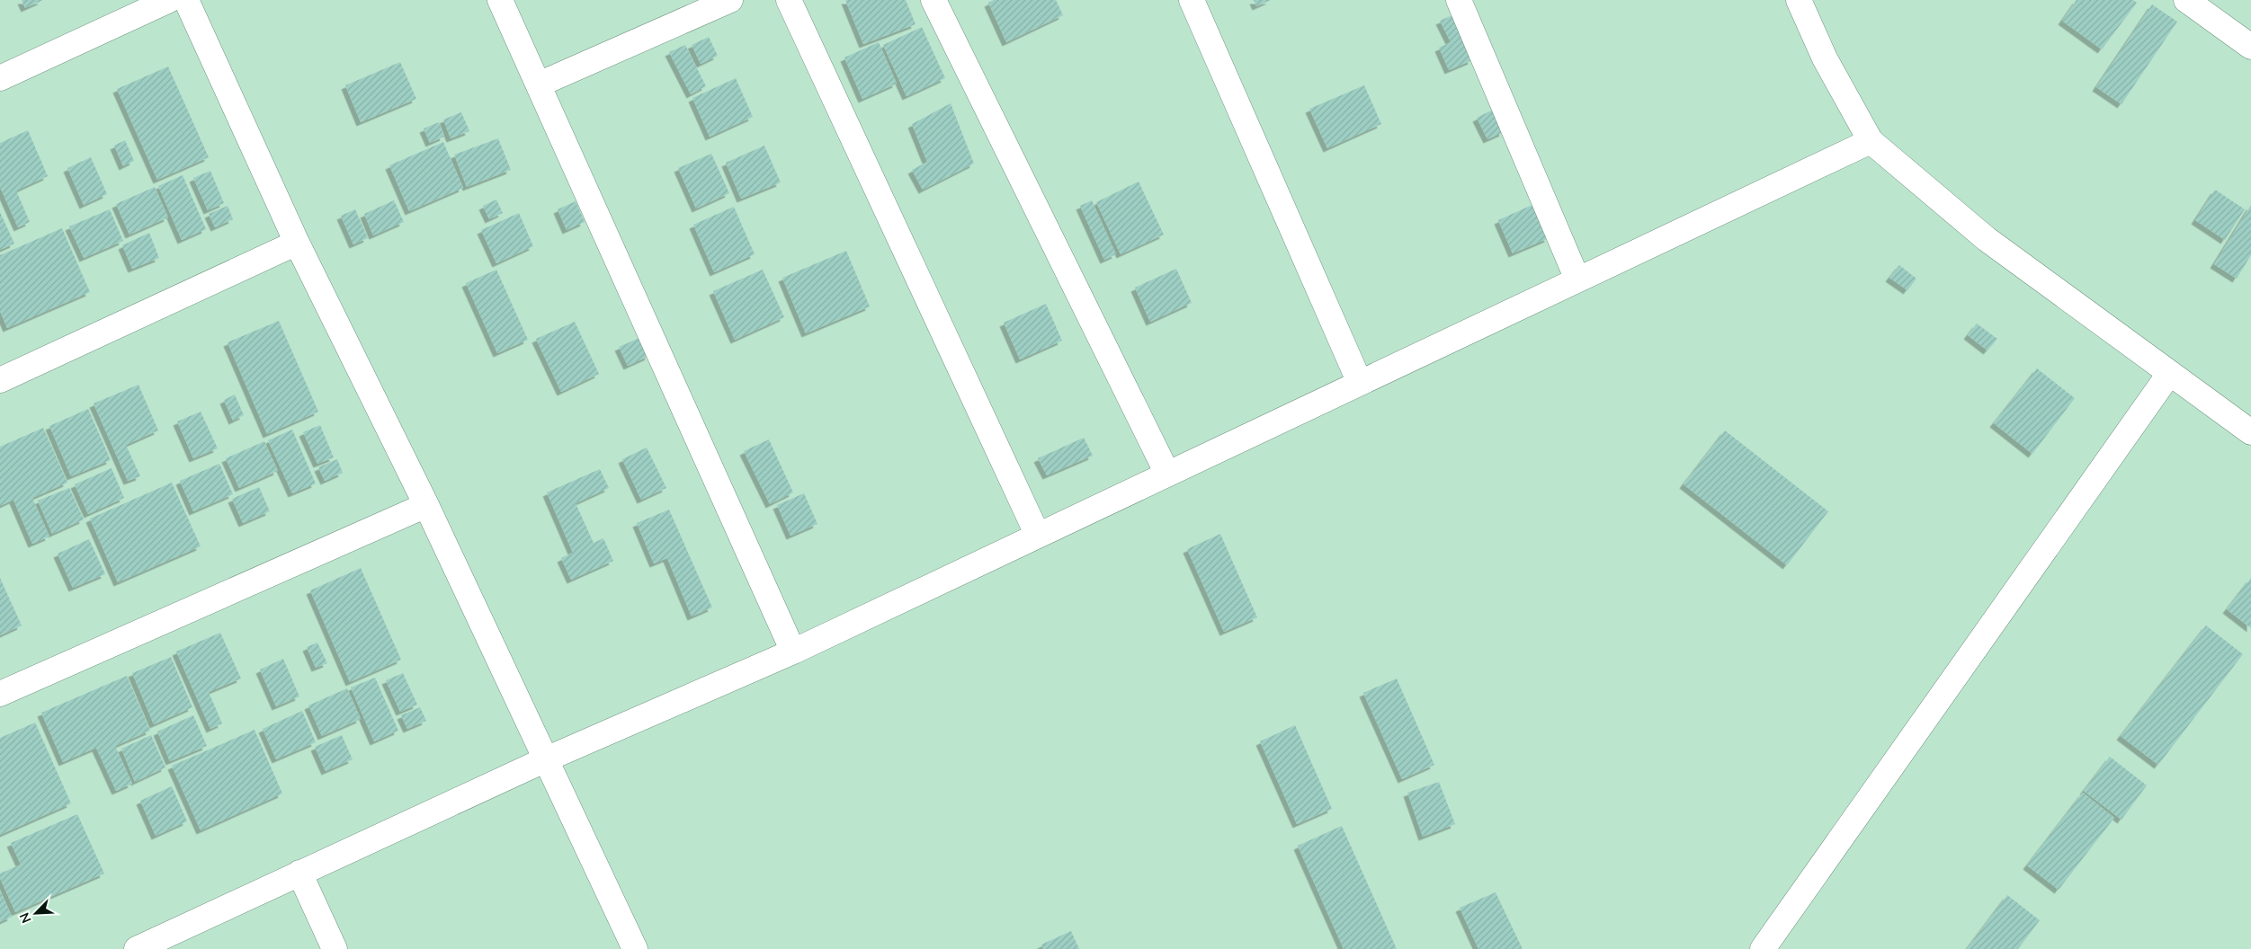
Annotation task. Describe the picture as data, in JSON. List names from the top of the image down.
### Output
{
  "north": "bottom left"
}
